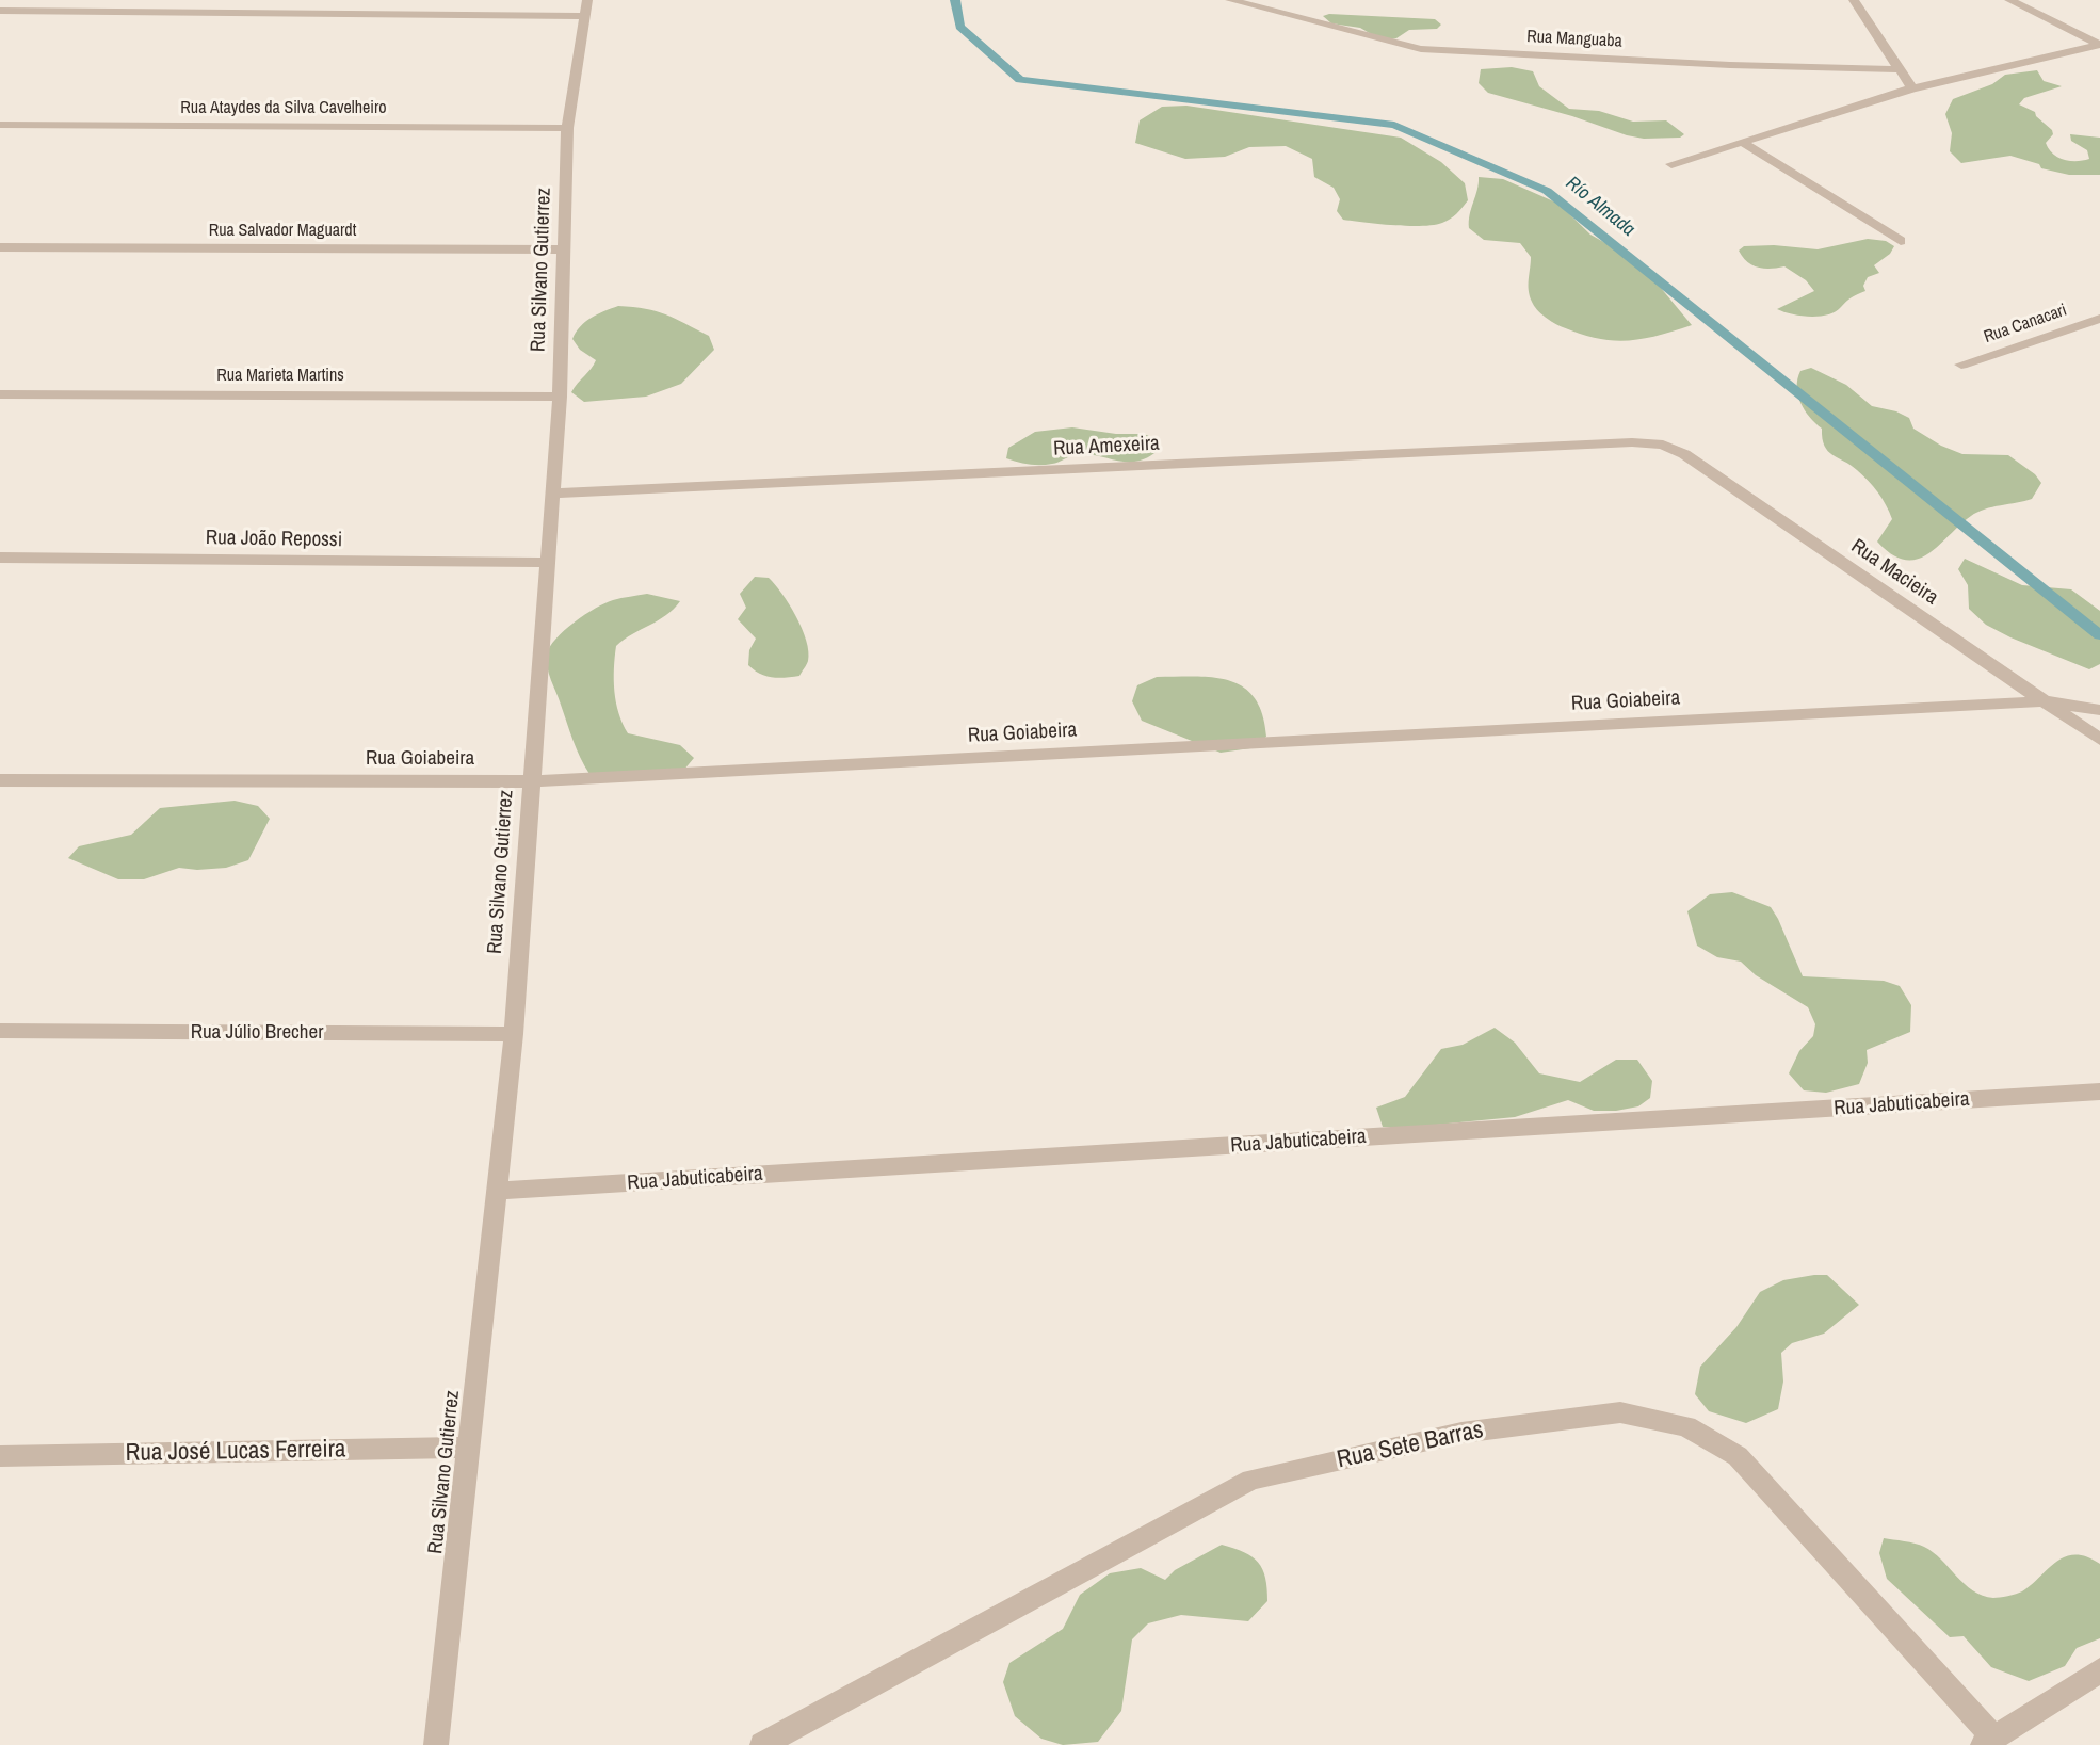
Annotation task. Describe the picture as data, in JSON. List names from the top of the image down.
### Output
{
  "streets": {
    "street": [
      "Rua Manguaba",
      "Rua Ataydes da Silva Cavelheiro",
      "Rua Salvador Maguardt",
      "Rua Silvano Gutierrez",
      "Rua Canacari",
      "Rua Marieta Martins",
      "Rua Amexeira",
      "Rua João Repossi",
      "Rua Macieira",
      "Rua Goiabeira",
      "Rua Júlio Brecher",
      "Rua Jabuticabeira",
      "Rua Sete Barras",
      "Rua José Lucas Ferreira"
    ]
  },
  "crossings": [
    ["Rua Ataydes da Silva Cavelheiro", "Rua Silvano Gutierrez"],
    ["Rua Salvador Maguardt", "Rua Silvano Gutierrez"],
    ["Rua Silvano Gutierrez", "Rua Marieta Martins"],
    ["Rua Silvano Gutierrez", "Rua Amexeira"],
    ["Rua Silvano Gutierrez", "Rua João Repossi"],
    ["Rua Silvano Gutierrez", "Rua Goiabeira"],
    ["Rua Silvano Gutierrez", "Rua Júlio Brecher"],
    ["Rua Silvano Gutierrez", "Rua Jabuticabeira"],
    ["Rua Silvano Gutierrez", "Rua José Lucas Ferreira"],
    ["Rua Amexeira", "Rua Macieira"],
    ["Rua Macieira", "Rua Goiabeira"]
  ],
  "water": ["Río Almada"]
}
